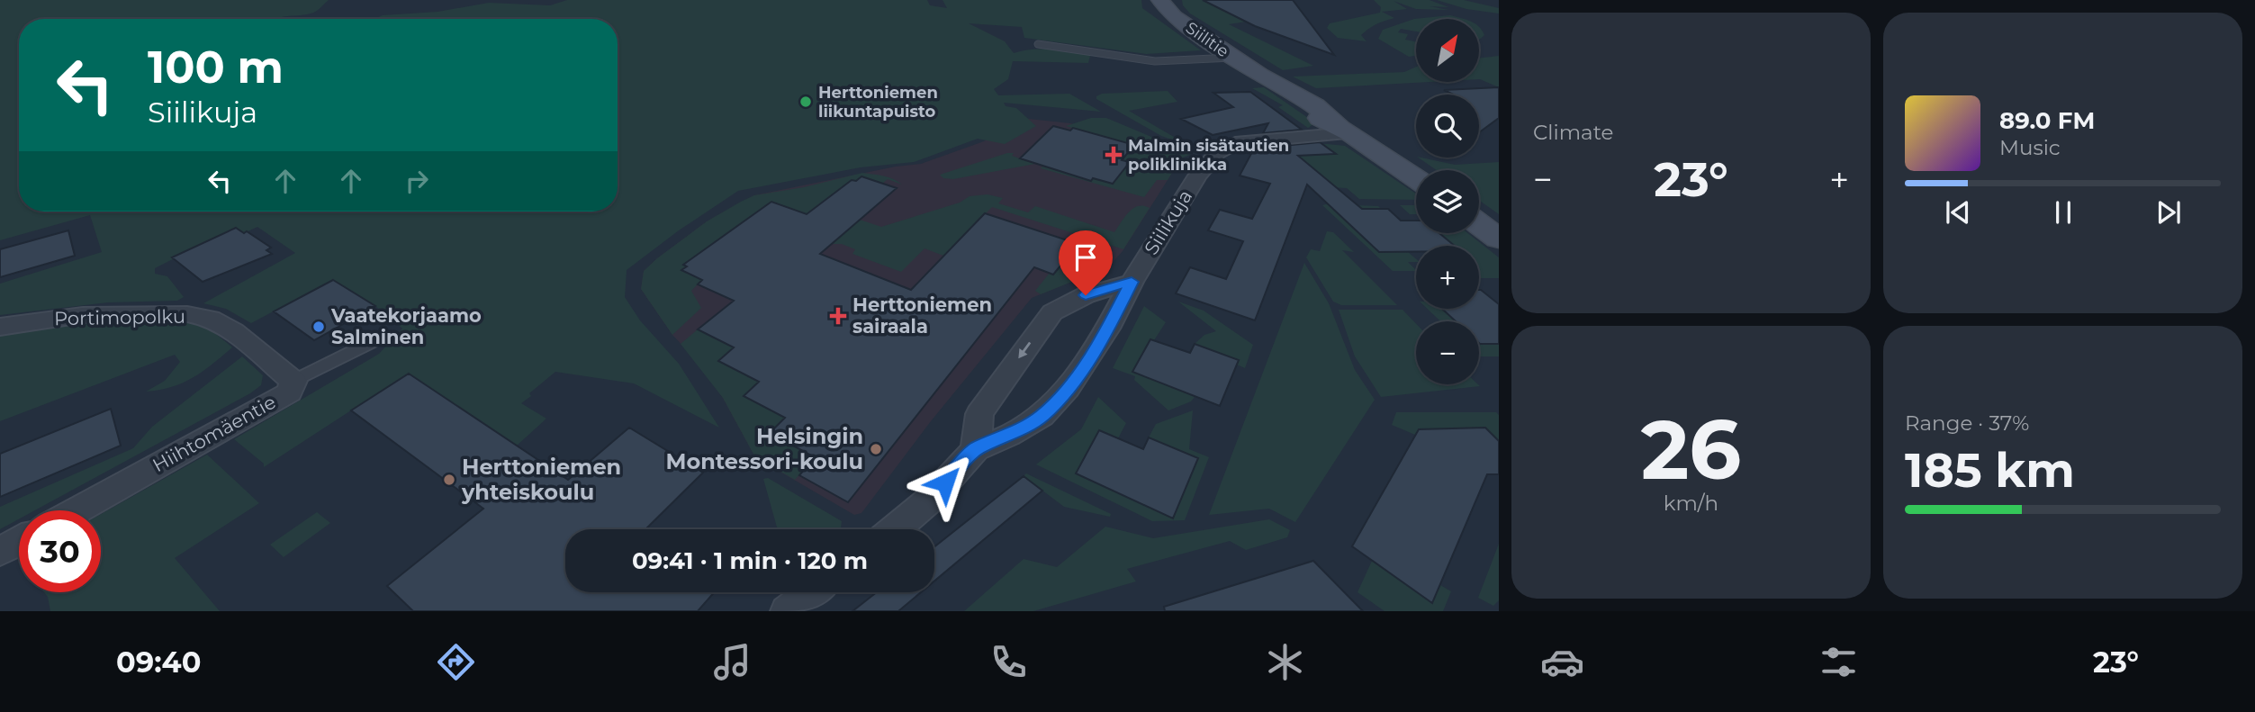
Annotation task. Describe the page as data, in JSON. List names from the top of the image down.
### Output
{
  "streets": {
    "street": [
      "Siilitie",
      "Siilikuja",
      "Portimopolku",
      "Hiihtomäentie"
    ]
  },
  "crossings": [
    ["Siilitie", "Siilikuja"],
    ["Portimopolku", "Hiihtomäentie"]
  ],
  "places": {
    "other": [
      "Herttoniemen liikuntapuisto",
      "Vaatekorjaamo Salminen",
      "Helsingin Montessori-koulu",
      "Herttoniemen yhteiskoulu"
    ],
    "health": ["Malmin sisätautien poliklinikka", "Herttoniemen sairaala"]
  },
  "north": "top right",
  "page": {
    "tile": [
      "Climate",
      ["26", "km/h"],
      ["Range · 37%", "185 km"]
    ],
    "map_buttons": ["+", "−"],
    "turn": ["100 m", "Siilikuja"],
    "song": ["89.0 FM", "Music"],
    "heat": ["−", "23°", "+"],
    "limit": "30",
    "trip": "09:41 · 1 min · 120 m",
    "tabs": ["09:40", "23°"]
  }
}
